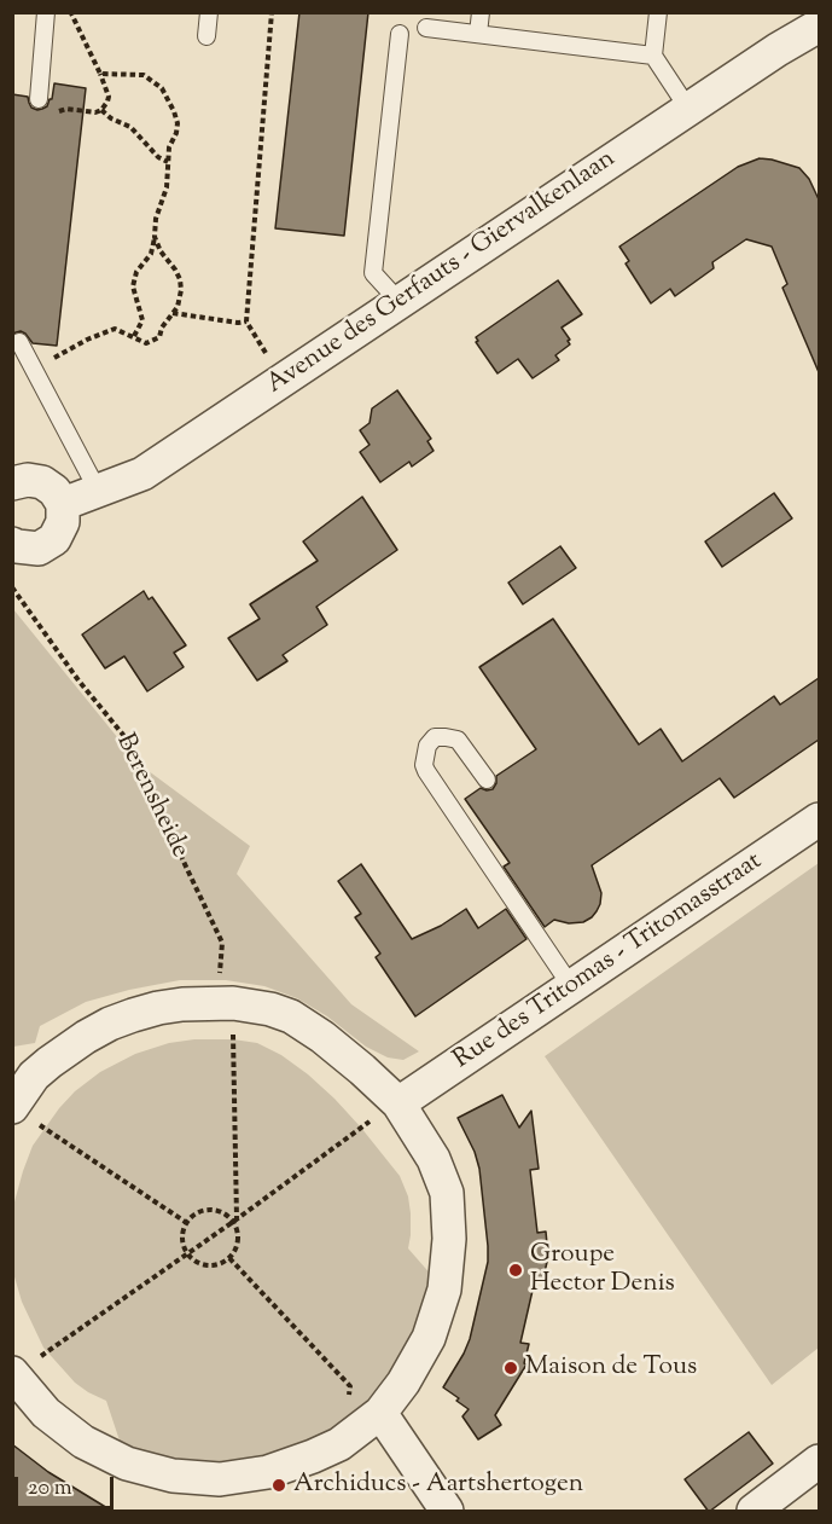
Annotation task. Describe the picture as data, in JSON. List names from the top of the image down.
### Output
{
  "streets": {
    "street": ["Avenue des Gerfauts - Giervalkenlaan", "Rue des Tritomas - Tritomasstraat"],
    "path": ["Berensheide"]
  },
  "places": ["Groupe Hector Denis", "Maison de Tous", "Archiducs - Aartshertogen"],
  "scale_bar": "20 m"
}
